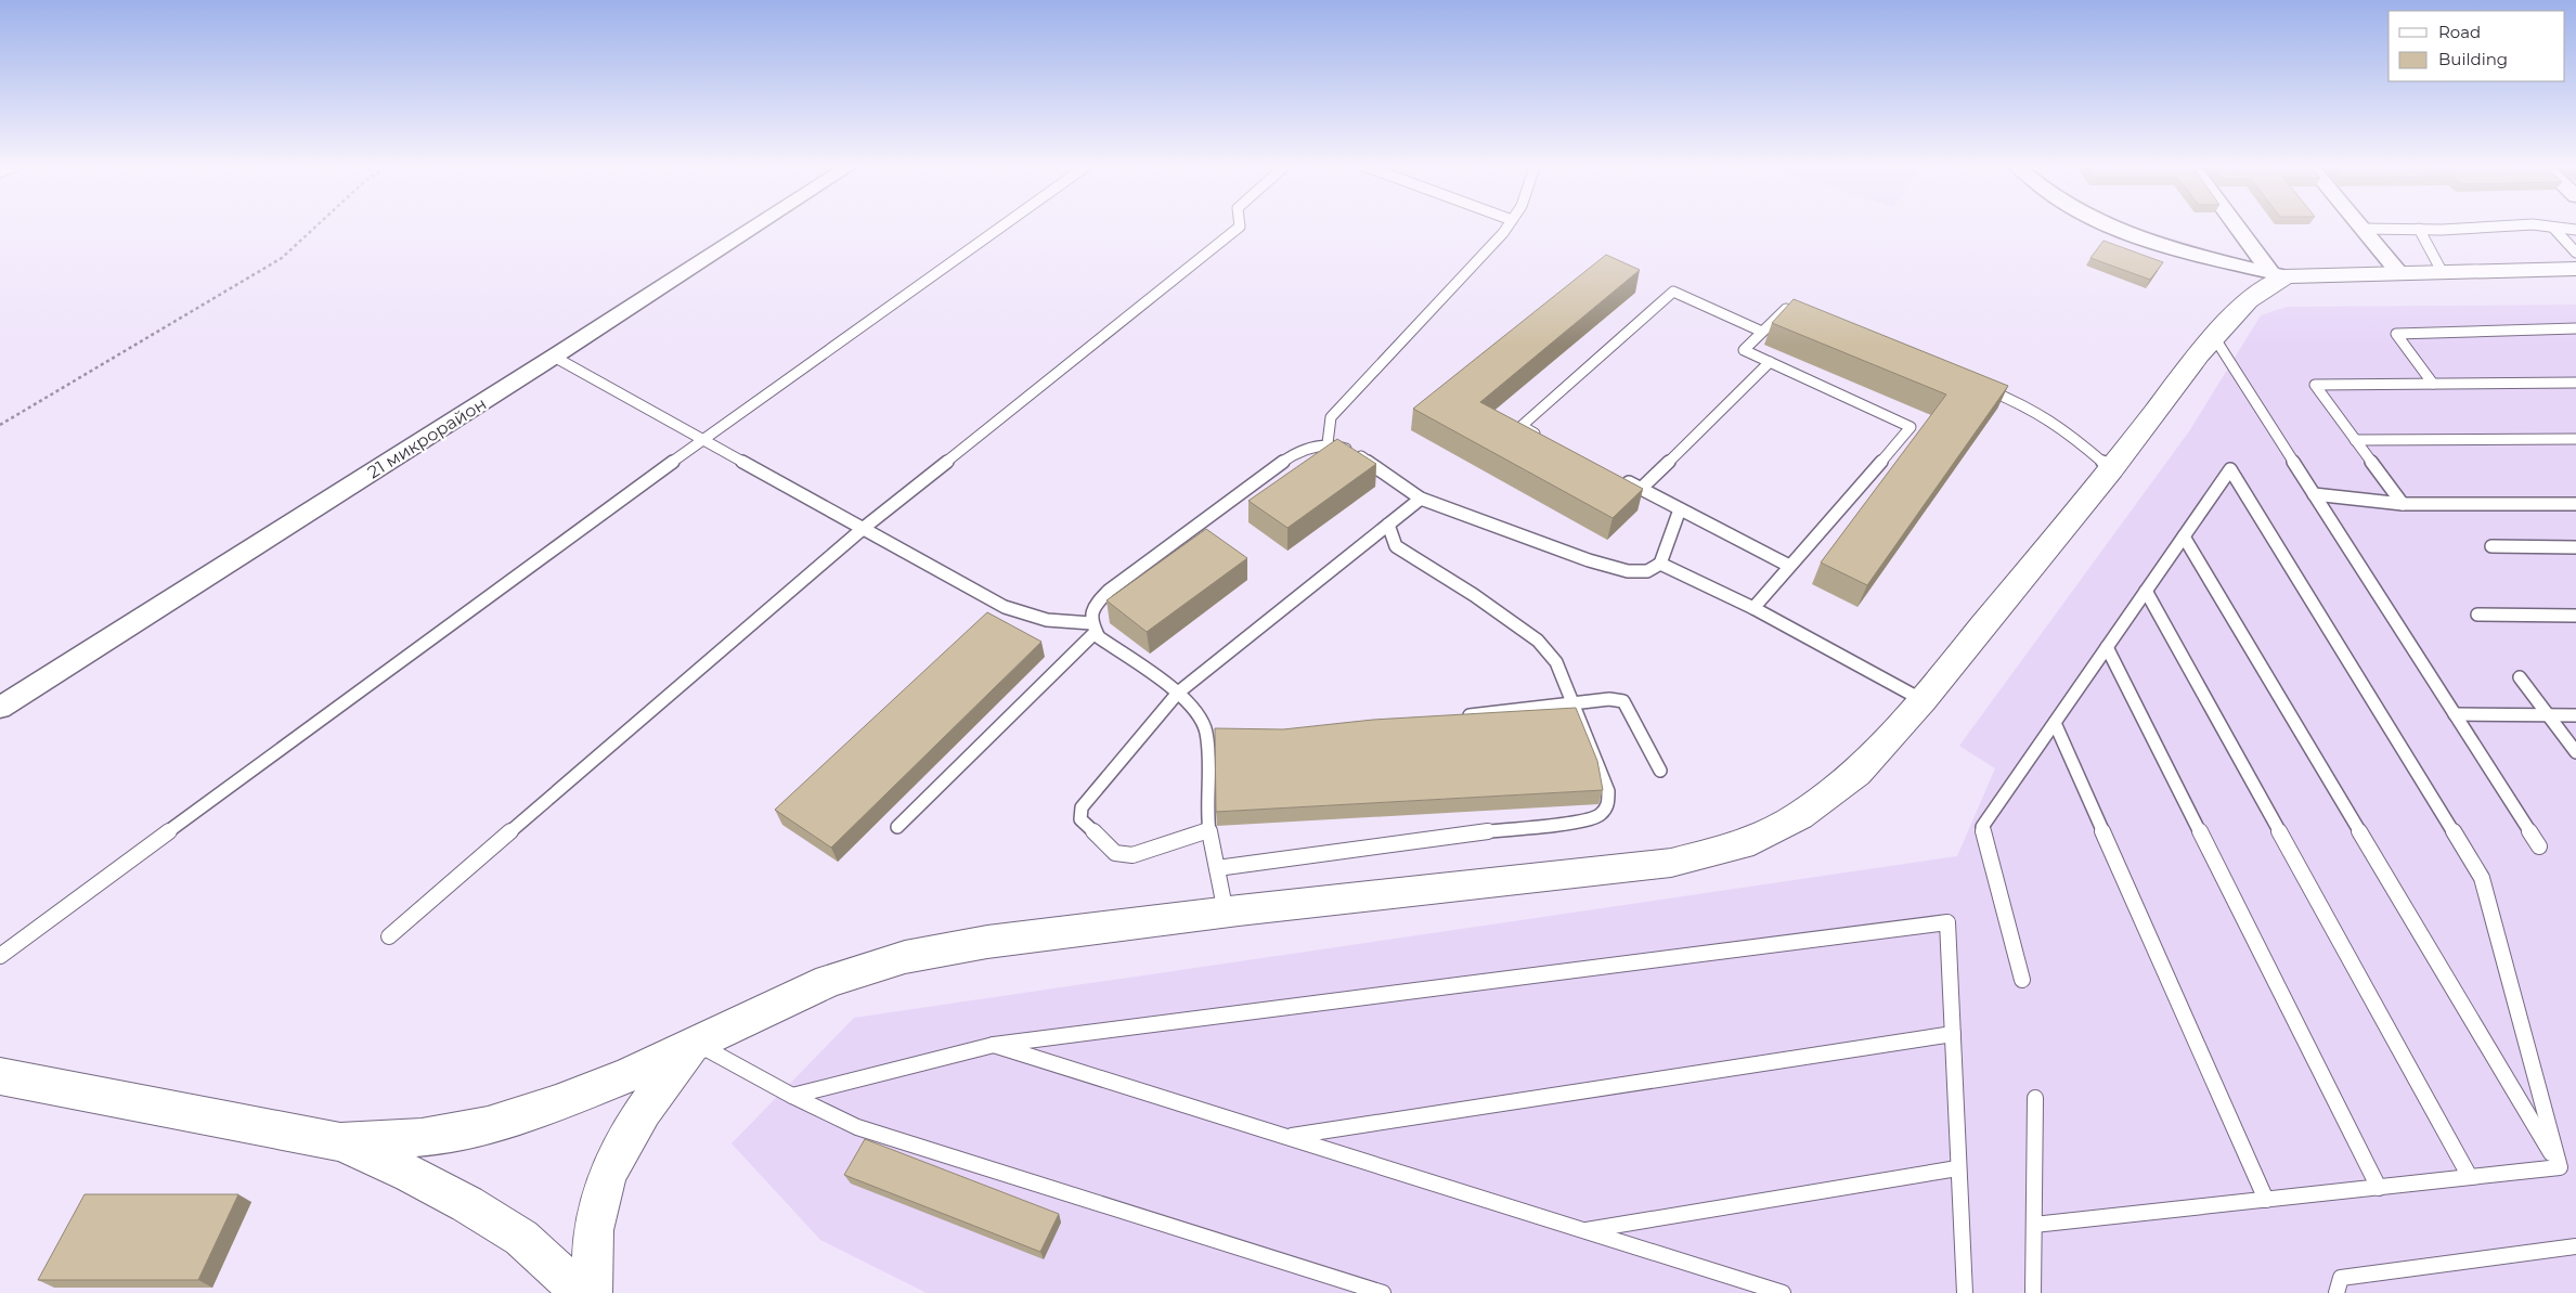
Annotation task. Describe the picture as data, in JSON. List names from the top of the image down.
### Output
{
  "streets": {
    "street": ["21 микрорайон"]
  },
  "legend": ["Road", "Building"]
}
